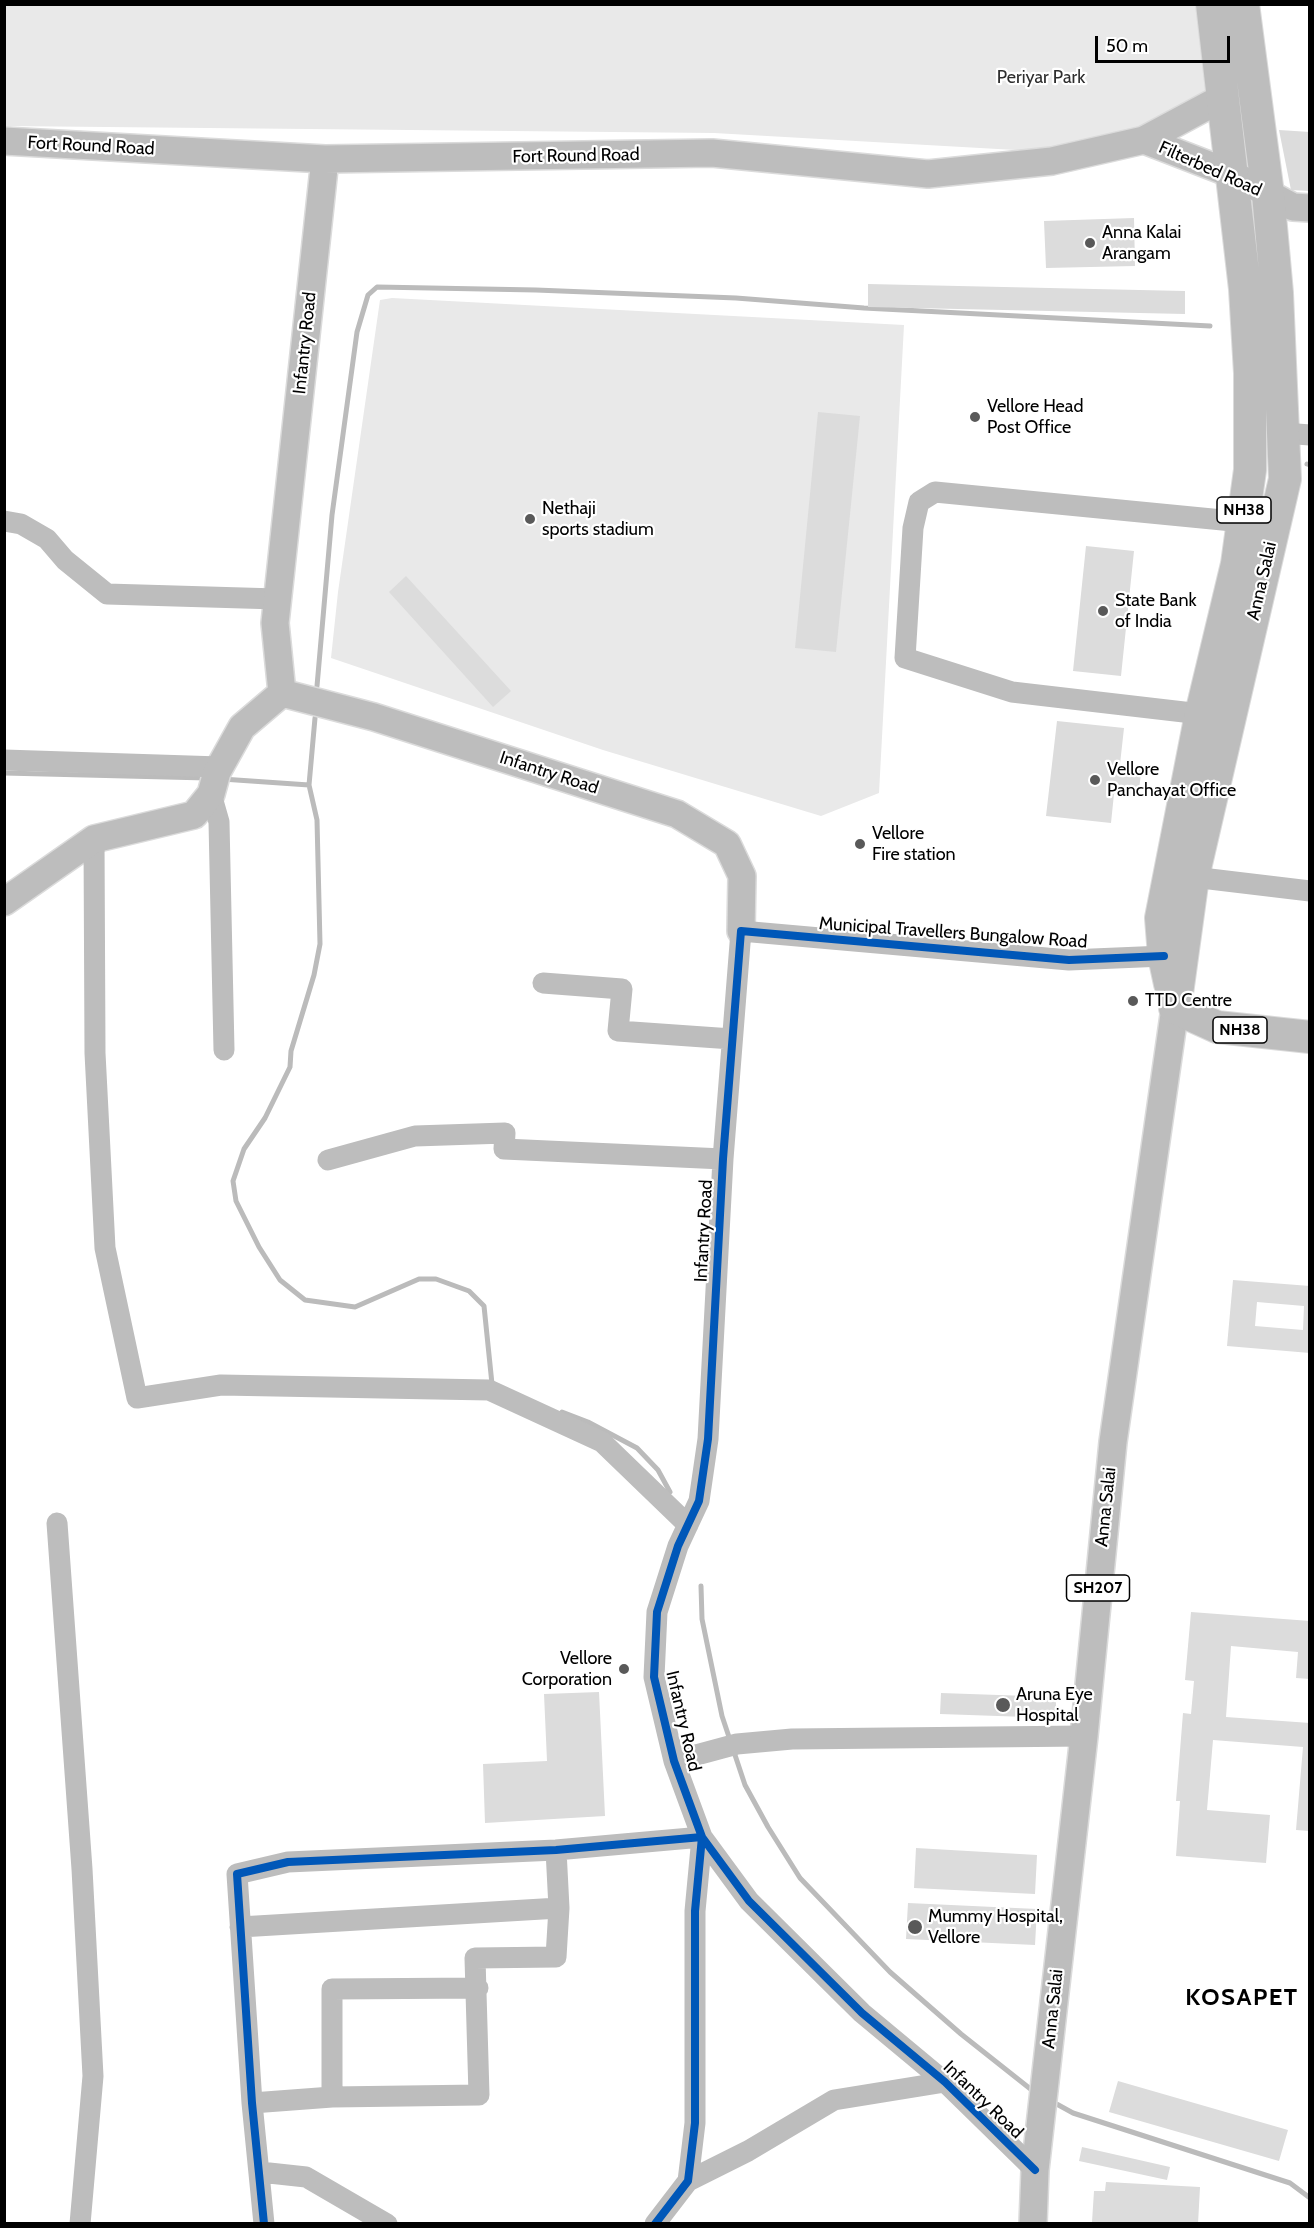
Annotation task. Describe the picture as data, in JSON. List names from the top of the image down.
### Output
{
  "streets": {
    "highway": ["NH38", "Anna Salai"],
    "main road": [
      "Fort Round Road",
      "Filterbed Road",
      "Infantry Road",
      "SH207"
    ],
    "street": ["Municipal Travellers Bungalow Road"]
  },
  "crossings": [
    ["Fort Round Road", "Filterbed Road"],
    ["Fort Round Road", "Infantry Road"],
    ["Filterbed Road", "Anna Salai"],
    ["Infantry Road", "Anna Salai"],
    ["Infantry Road", "Municipal Travellers Bungalow Road"],
    ["NH38", "Anna Salai"],
    ["Anna Salai", "Municipal Travellers Bungalow Road"]
  ],
  "districts": ["KOSAPET"],
  "parks": ["Periyar Park"],
  "places": [
    "Anna Kalai Arangam",
    "Vellore Head Post Office",
    "Nethaji sports stadium",
    "State Bank of India",
    "Vellore Panchayat Office",
    "Vellore Fire station",
    "TTD Centre",
    "Vellore Corporation",
    "Aruna Eye Hospital",
    "Mummy Hospital, Vellore"
  ],
  "scale_bar": "50 m"
}
